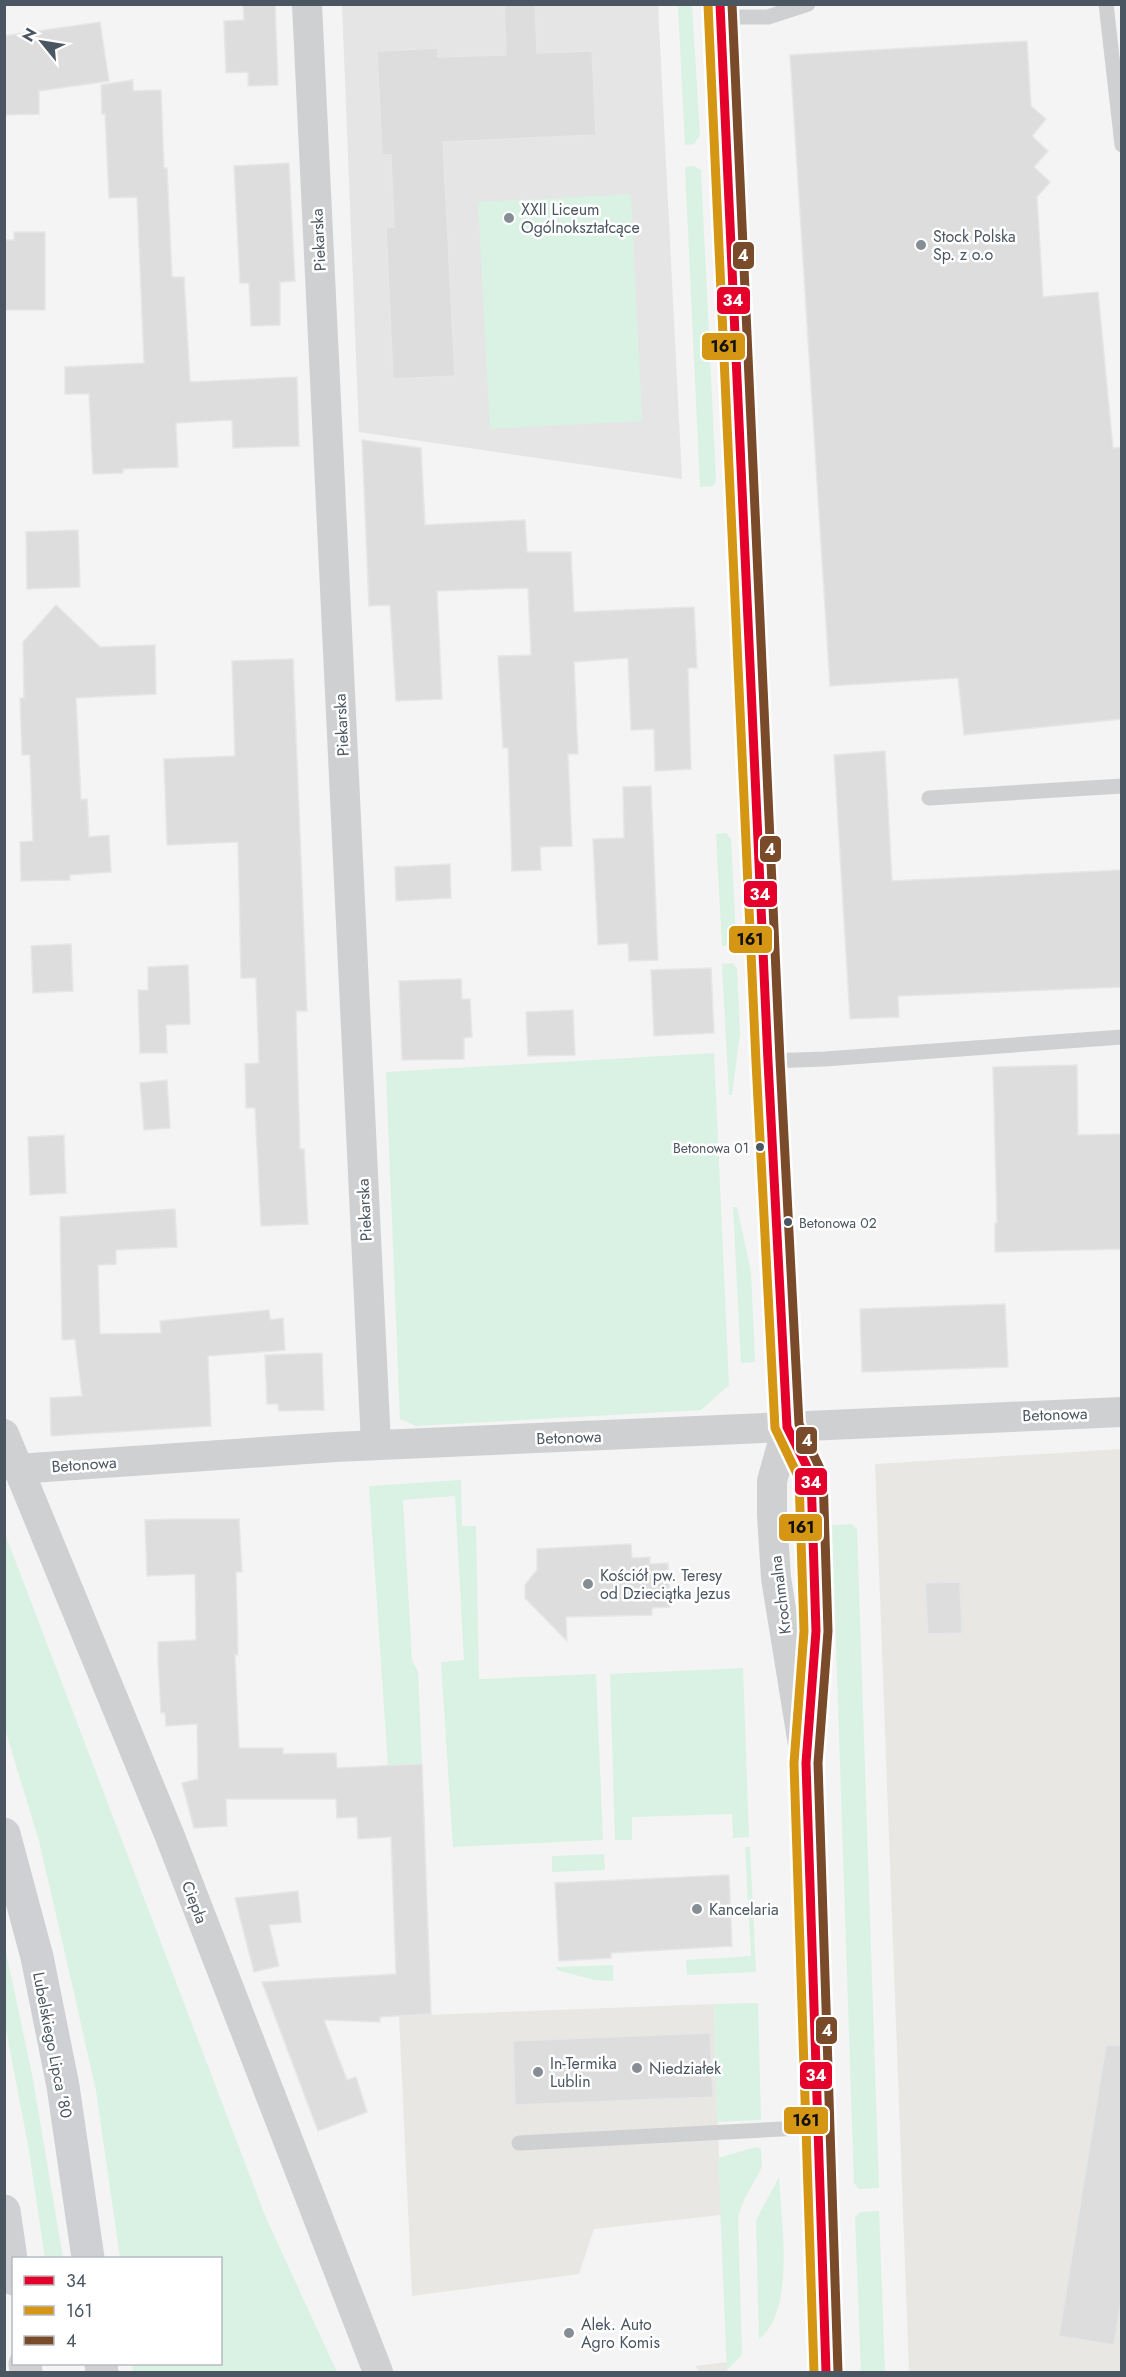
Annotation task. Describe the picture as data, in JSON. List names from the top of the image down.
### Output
{
  "streets": {
    "main road": ["Lubelskiego Lipca '80"],
    "street": [
      "Piekarska",
      "Betonowa",
      "Krochmalna",
      "Ciepła"
    ]
  },
  "crossings": [
    ["Piekarska", "Betonowa"],
    ["Betonowa", "Krochmalna"],
    ["Betonowa", "Ciepła"]
  ],
  "places": [
    "XXII Liceum Ogólnokształcące",
    "Stock Polska Sp. z o.o",
    "Betonowa 01",
    "Betonowa 02",
    "Kościół pw. Teresy od Dzieciątka Jezus",
    "Kancelaria",
    "Niedziałek",
    "In-Termika Lublin",
    "Alek. Auto Agro Komis"
  ],
  "lines": ["transit line 34", "transit line 4", "transit line 161"],
  "legend": ["34", "161", "4"],
  "north": "top left"
}
